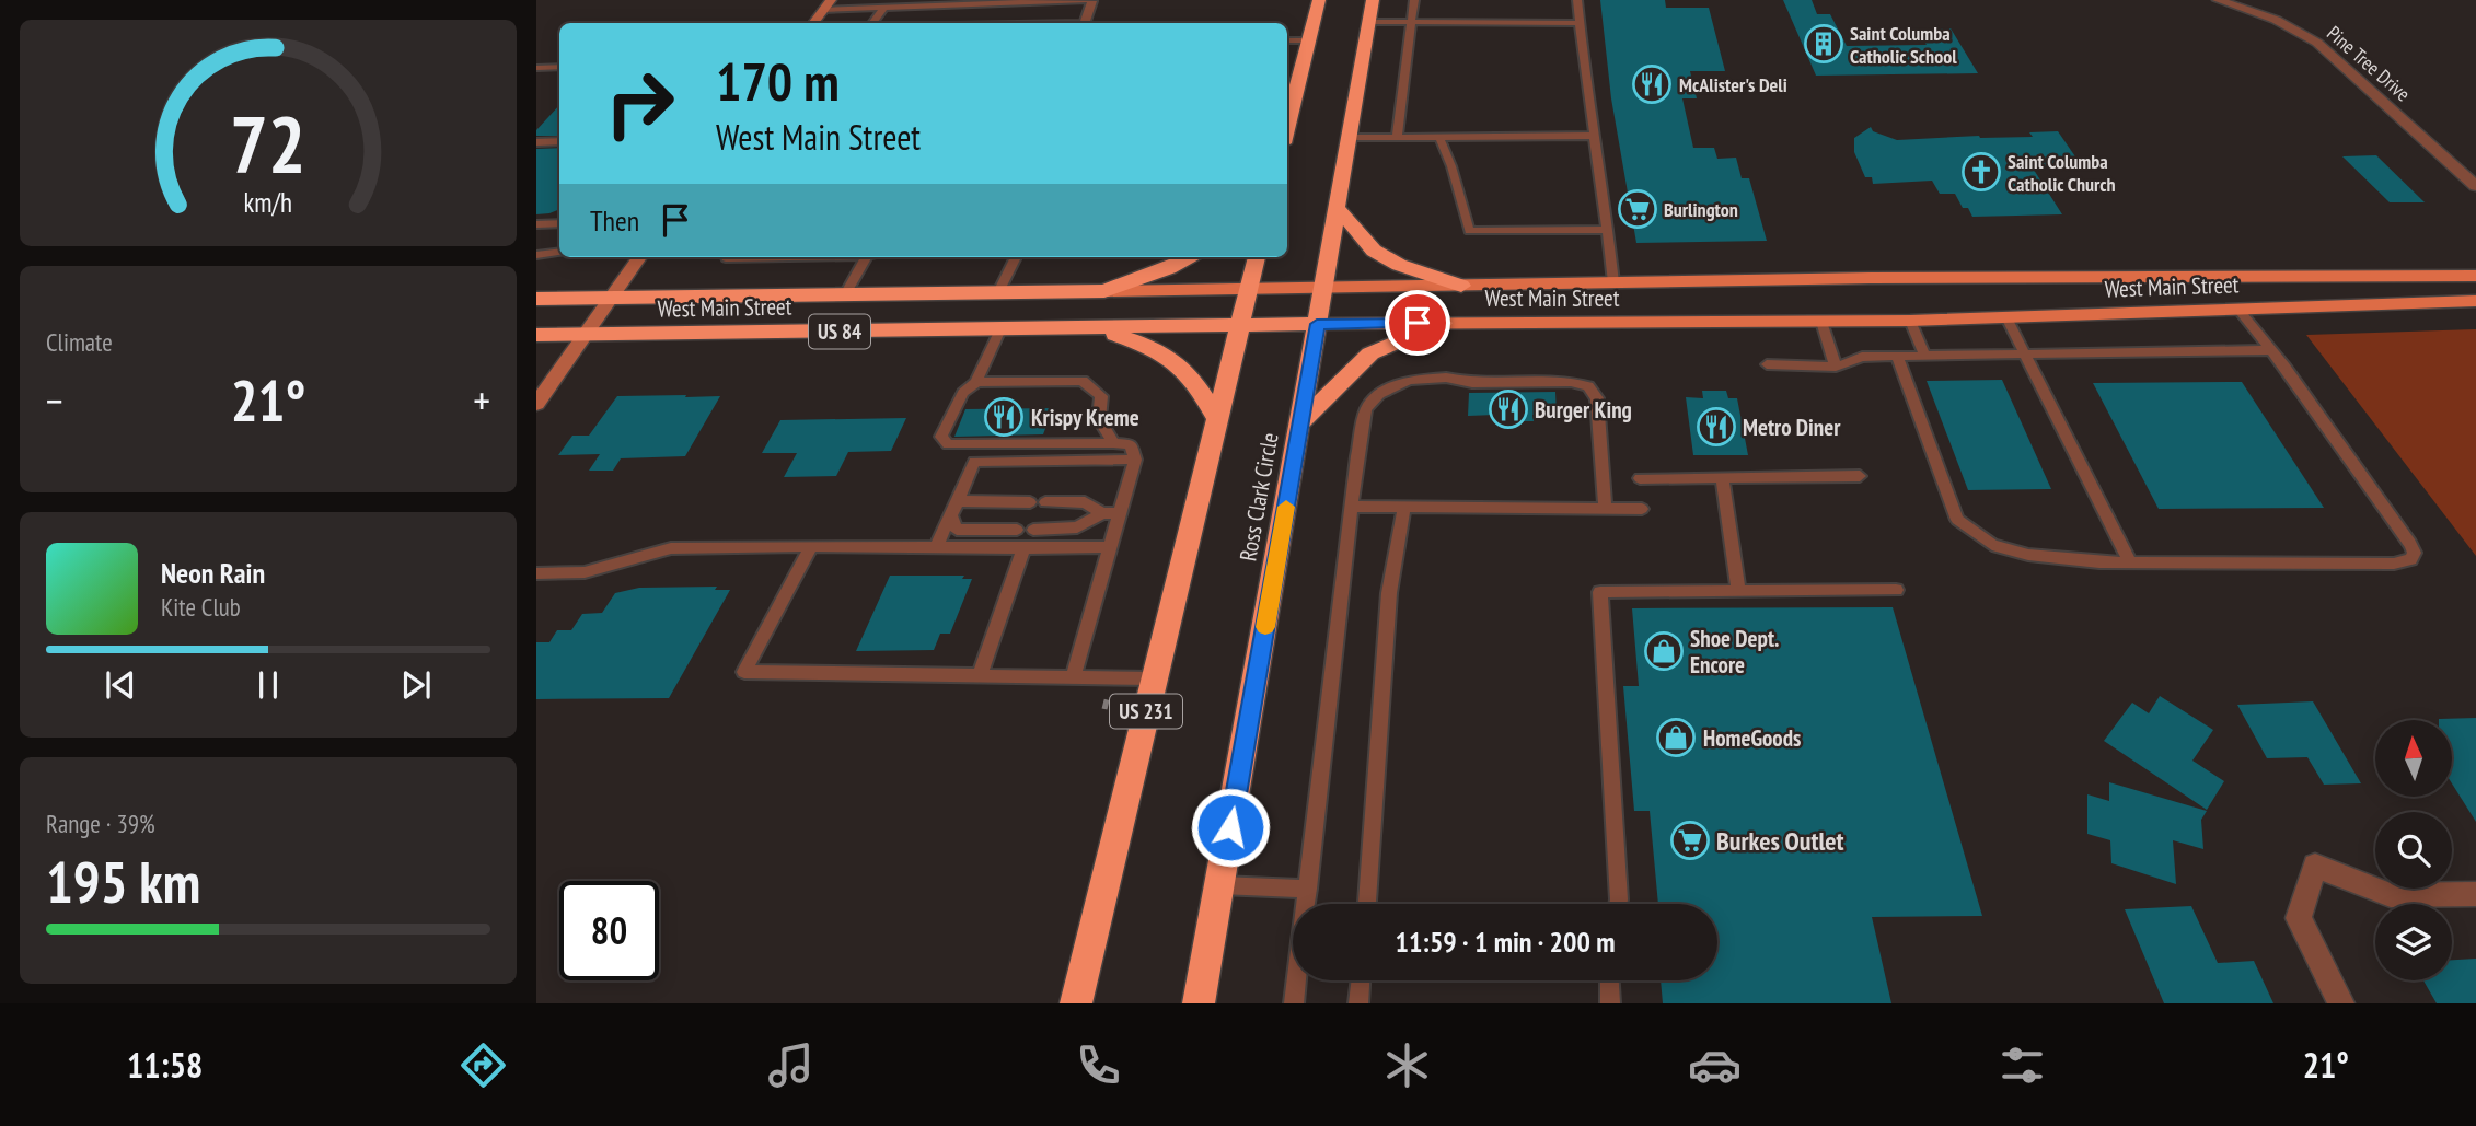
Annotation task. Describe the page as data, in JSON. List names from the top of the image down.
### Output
{
  "streets": {
    "highway": [
      "West Main Street",
      "US 84",
      "Ross Clark Circle",
      "US 231"
    ],
    "street": ["Pine Tree Drive"]
  },
  "crossings": [
    ["West Main Street", "US 84"],
    ["West Main Street", "Ross Clark Circle"],
    ["West Main Street", "US 231"]
  ],
  "places": {
    "building": ["Saint Columba Catholic School"],
    "restaurant": [
      "McAlister's Deli",
      "Burger King",
      "Krispy Kreme",
      "Metro Diner"
    ],
    "church": ["Saint Columba Catholic Church"],
    "supermarket": ["Burlington", "Burkes Outlet"],
    "shop": ["Shoe Dept. Encore", "HomeGoods"]
  },
  "north": "top",
  "page": {
    "turn": ["170 m", "West Main Street"],
    "then": "Then",
    "tile": [
      "Climate",
      ["Range · 39%", "195 km"]
    ],
    "heat": ["−", "21°", "+"],
    "song": ["Neon Rain", "Kite Club"],
    "limit": "80",
    "trip": "11:59 · 1 min · 200 m",
    "tabs": ["11:58", "21°"],
    "gauge": ["72", "km/h"]
  }
}
